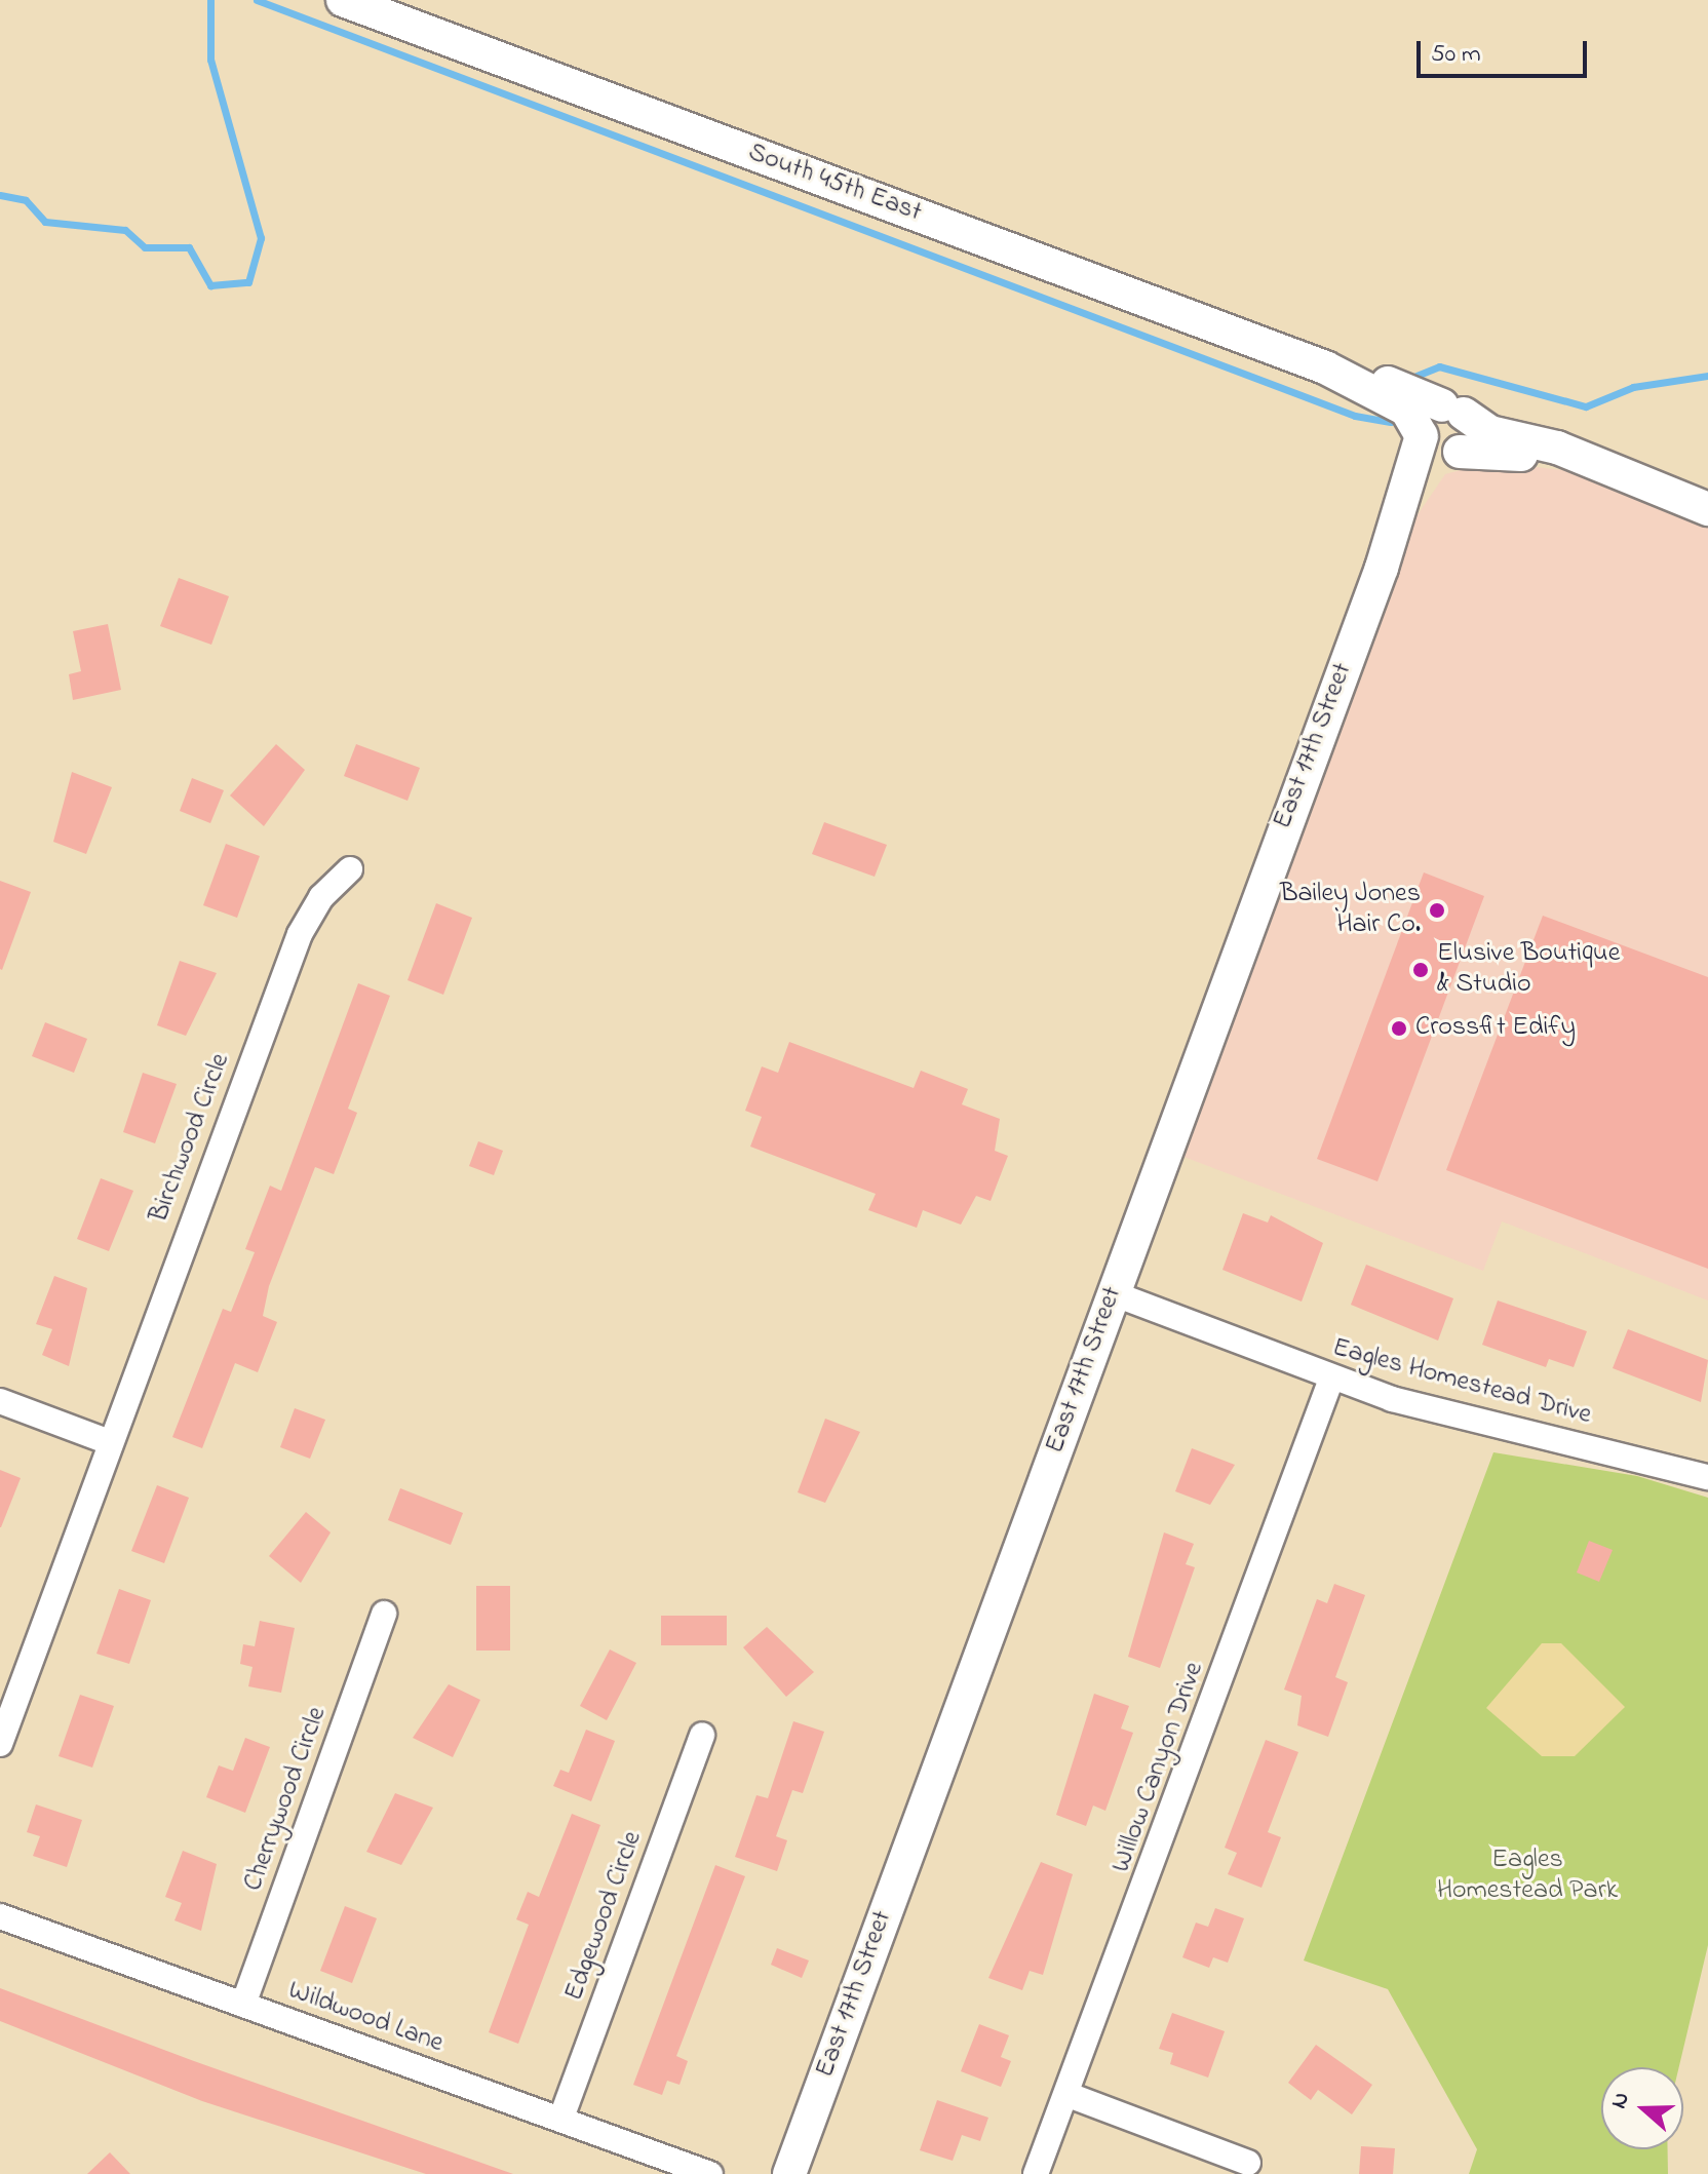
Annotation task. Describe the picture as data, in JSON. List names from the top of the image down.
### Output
{
  "streets": {
    "main road": ["South 45th East", "East 17th Street"],
    "street": [
      "Birchwood Circle",
      "Eagles Homestead Drive",
      "Willow Canyon Drive",
      "Cherrywood Circle",
      "Edgewood Circle",
      "Wildwood Lane"
    ]
  },
  "crossings": [
    ["South 45th East", "East 17th Street"],
    ["East 17th Street", "Eagles Homestead Drive"],
    ["Eagles Homestead Drive", "Willow Canyon Drive"],
    ["Cherrywood Circle", "Wildwood Lane"],
    ["Edgewood Circle", "Wildwood Lane"]
  ],
  "parks": ["Eagles Homestead Park"],
  "places": ["Bailey Jones Hair Co.", "Elusive Boutique & Studio", "Crossfit Edify"],
  "scale_bar": "50 m",
  "north": "left"
}
